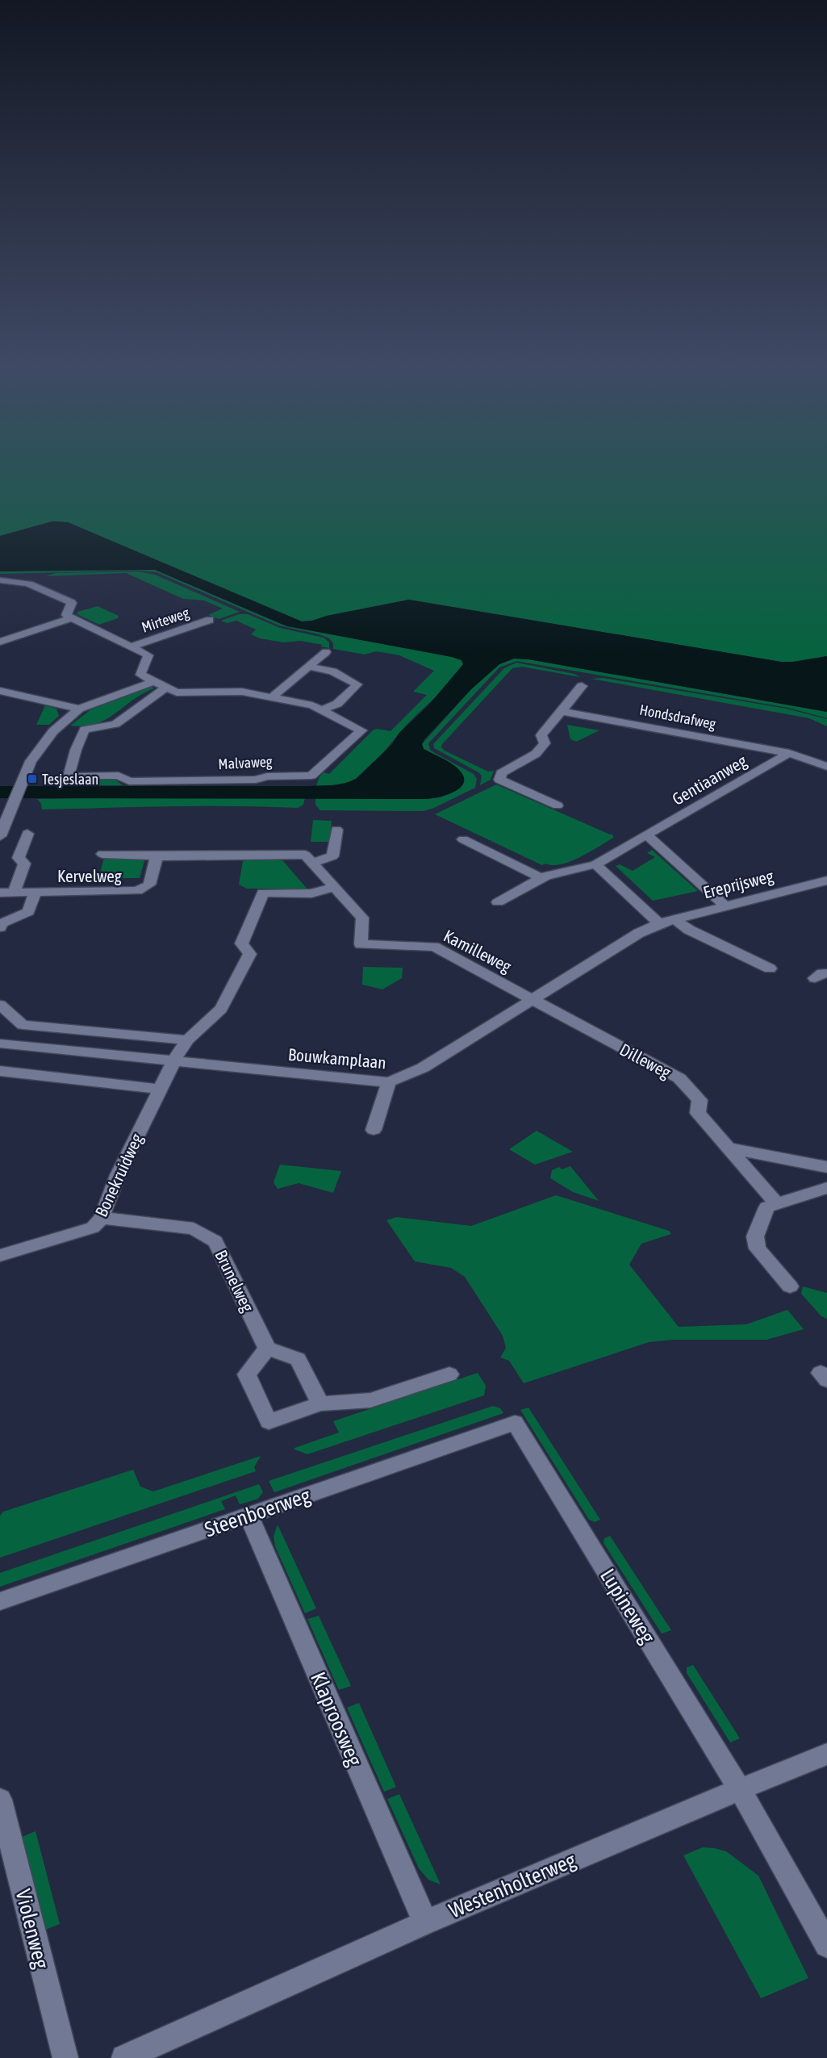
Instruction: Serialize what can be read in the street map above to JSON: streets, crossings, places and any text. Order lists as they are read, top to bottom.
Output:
{
  "streets": {
    "street": [
      "Mirteweg",
      "Hondsdrafweg",
      "Malvaweg",
      "Gentiaanweg",
      "Kervelweg",
      "Ereprijsweg",
      "Kamilleweg",
      "Bouwkamplaan",
      "Dilleweg",
      "Bonekruidweg",
      "Brunelweg",
      "Steenboerweg",
      "Lupineweg",
      "Klaproosweg",
      "Westenholterweg",
      "Violenweg"
    ]
  },
  "crossings": [
    ["Mirteweg", "Malvaweg"],
    ["Hondsdrafweg", "Gentiaanweg"],
    ["Kervelweg", "Kamilleweg"],
    ["Ereprijsweg", "Bouwkamplaan"],
    ["Kamilleweg", "Bouwkamplaan"],
    ["Kamilleweg", "Dilleweg"],
    ["Kamilleweg", "Bonekruidweg"],
    ["Bouwkamplaan", "Dilleweg"],
    ["Bouwkamplaan", "Bonekruidweg"],
    ["Bonekruidweg", "Brunelweg"],
    ["Steenboerweg", "Lupineweg"],
    ["Steenboerweg", "Klaproosweg"],
    ["Lupineweg", "Westenholterweg"],
    ["Klaproosweg", "Westenholterweg"]
  ],
  "places": {
    "transit": ["Tesjeslaan"]
  }
}
